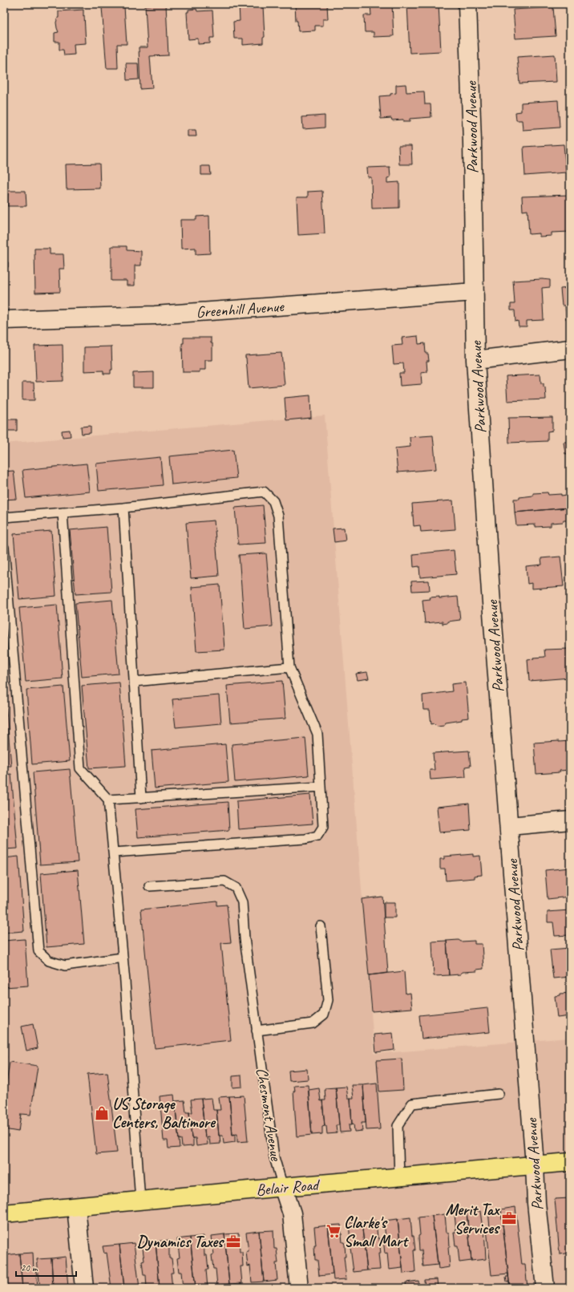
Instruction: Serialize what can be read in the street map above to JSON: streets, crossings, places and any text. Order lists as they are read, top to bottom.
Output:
{
  "streets": {
    "main road": ["Belair Road"],
    "street": ["Parkwood Avenue", "Greenhill Avenue", "Chesmont Avenue"]
  },
  "crossings": [
    ["Parkwood Avenue", "Greenhill Avenue"],
    ["Parkwood Avenue", "Belair Road"],
    ["Chesmont Avenue", "Belair Road"]
  ],
  "places": {
    "shop": ["US Storage Centers, Baltimore"],
    "office": ["Merit Tax Services", "Dynamics Taxes"],
    "supermarket": ["Clarke's Small Mart"]
  },
  "scale_bar": "20 m"
}
